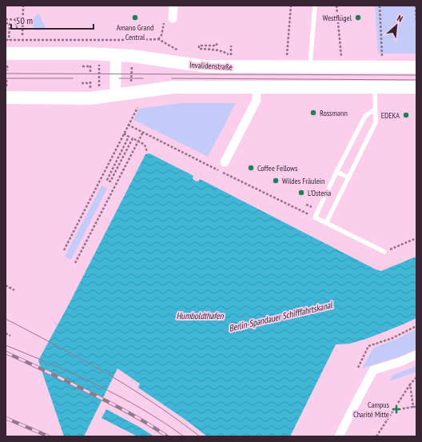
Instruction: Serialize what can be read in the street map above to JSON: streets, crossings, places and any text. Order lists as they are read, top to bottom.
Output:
{
  "streets": {
    "main road": ["Invalidenstraße"]
  },
  "water": ["Humboldthafen", "Berlin-Spandauer Schifffahrtskanal"],
  "places": {
    "other": [
      "Amano Grand Central",
      "Westflügel",
      "Rossmann",
      "EDEKA",
      "Coffee Fellows",
      "Wildes Fräulein",
      "L'Osteria"
    ],
    "health": ["Campus Charité Mitte"]
  },
  "scale_bar": "50 m",
  "north": "top right"
}
